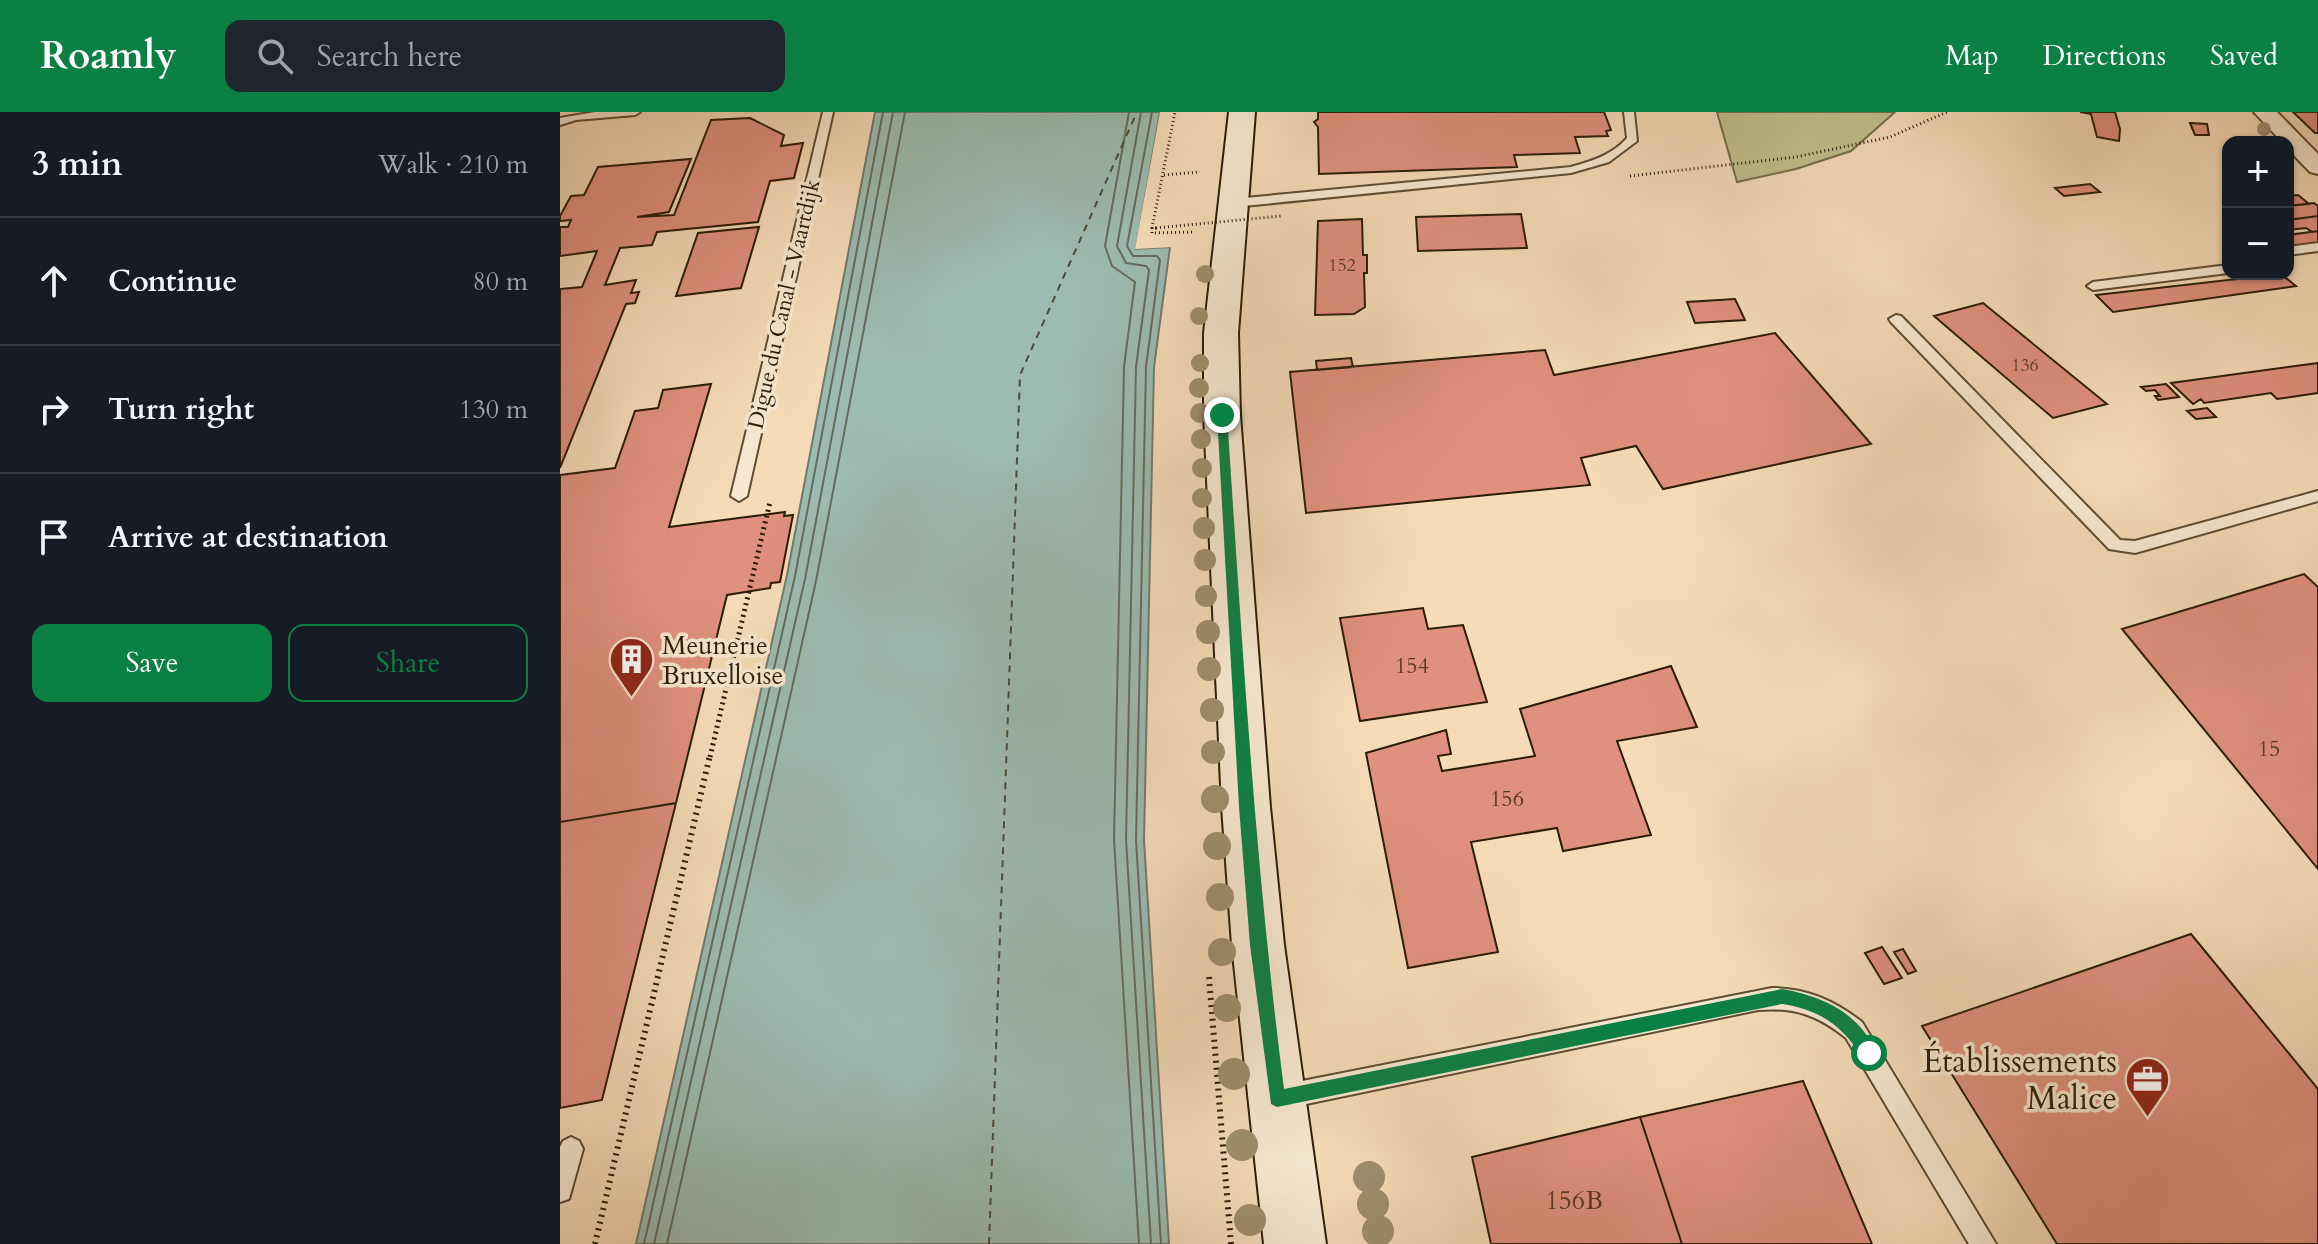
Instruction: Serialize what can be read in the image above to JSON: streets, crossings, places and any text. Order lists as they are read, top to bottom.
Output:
{
  "streets": {
    "lane": ["Digue du Canal - Vaartdijk"]
  },
  "places": {
    "building": ["Meunerie Bruxelloise"],
    "office": ["Établissements Malice"]
  },
  "house_numbers": [
    "152",
    "136",
    "154",
    "15",
    "156",
    "156B"
  ],
  "page": {
    "header": "Roamly",
    "search": "Search here",
    "nav": ["Map", "Directions", "Saved"],
    "heading": ["3 min", "Walk · 210 m"],
    "map_buttons": ["+", "−"],
    "list": [
      ["Continue", "80 m"],
      ["Turn right", "130 m"],
      "Arrive at destination"
    ],
    "buttons": ["Save", "Share"]
  }
}
